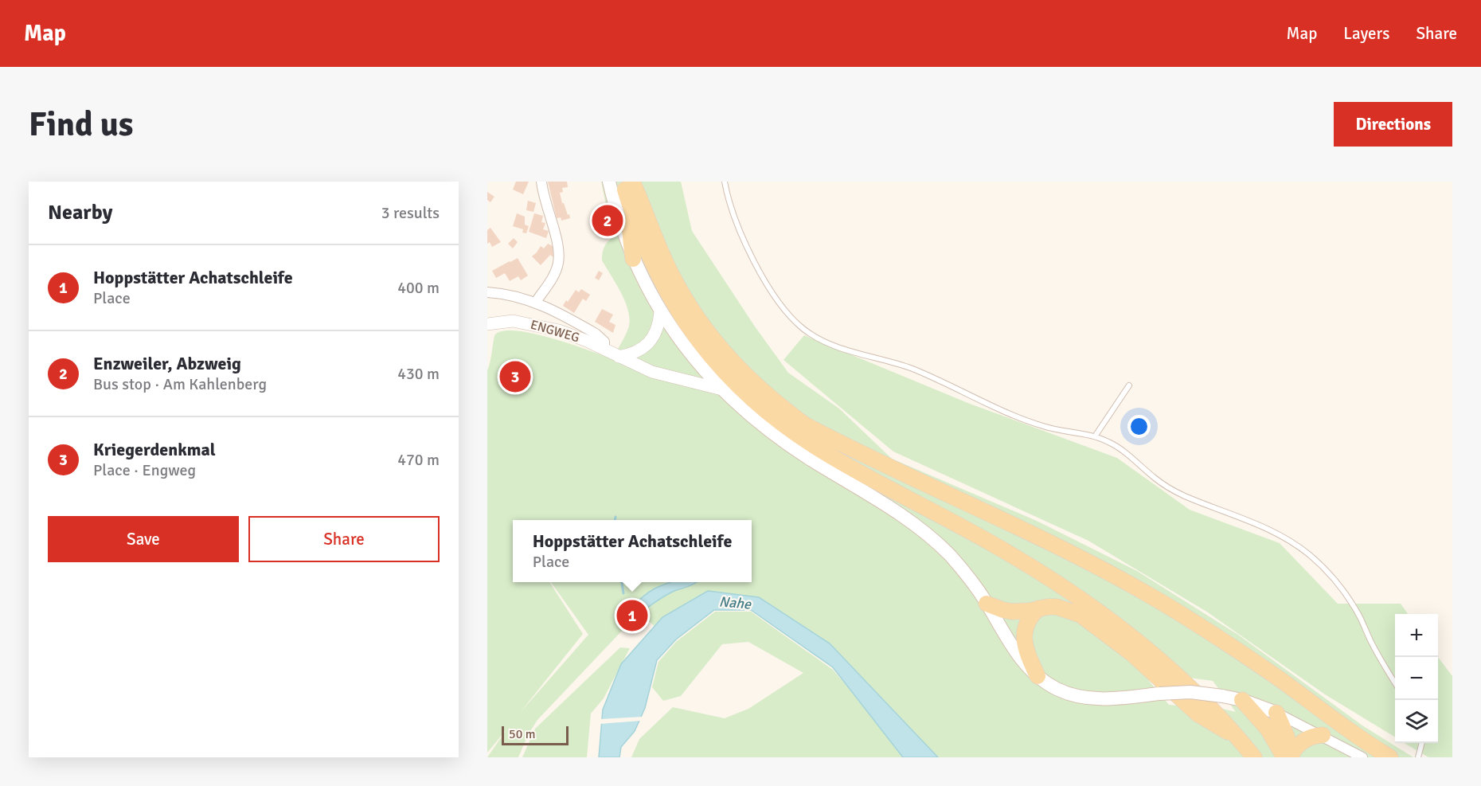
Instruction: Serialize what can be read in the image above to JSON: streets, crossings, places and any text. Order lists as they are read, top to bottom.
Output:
{
  "streets": {
    "street": ["ENGWEG"]
  },
  "water": ["Nahe"],
  "scale_bar": "50 m",
  "page": {
    "header": "Map",
    "nav": ["Map", "Layers", "Share"],
    "buttons": [
      "Directions",
      ["Save", "Share"]
    ],
    "title": "Find us",
    "heading": ["Nearby", "3 results"],
    "pins": ["2", "3", "1"],
    "list": [
      {
        "mark": "1",
        "name": "Hoppstätter Achatschleife",
        "note": "Place",
        "value": "400 m"
      },
      {
        "mark": "2",
        "name": "Enzweiler, Abzweig",
        "note": "Bus stop · Am Kahlenberg",
        "value": "430 m"
      },
      {
        "mark": "3",
        "name": "Kriegerdenkmal",
        "note": "Place · Engweg",
        "value": "470 m"
      }
    ],
    "popup": ["Hoppstätter Achatschleife", "Place"],
    "map_buttons": ["+", "−"],
    "scale": "50 m"
  }
}
